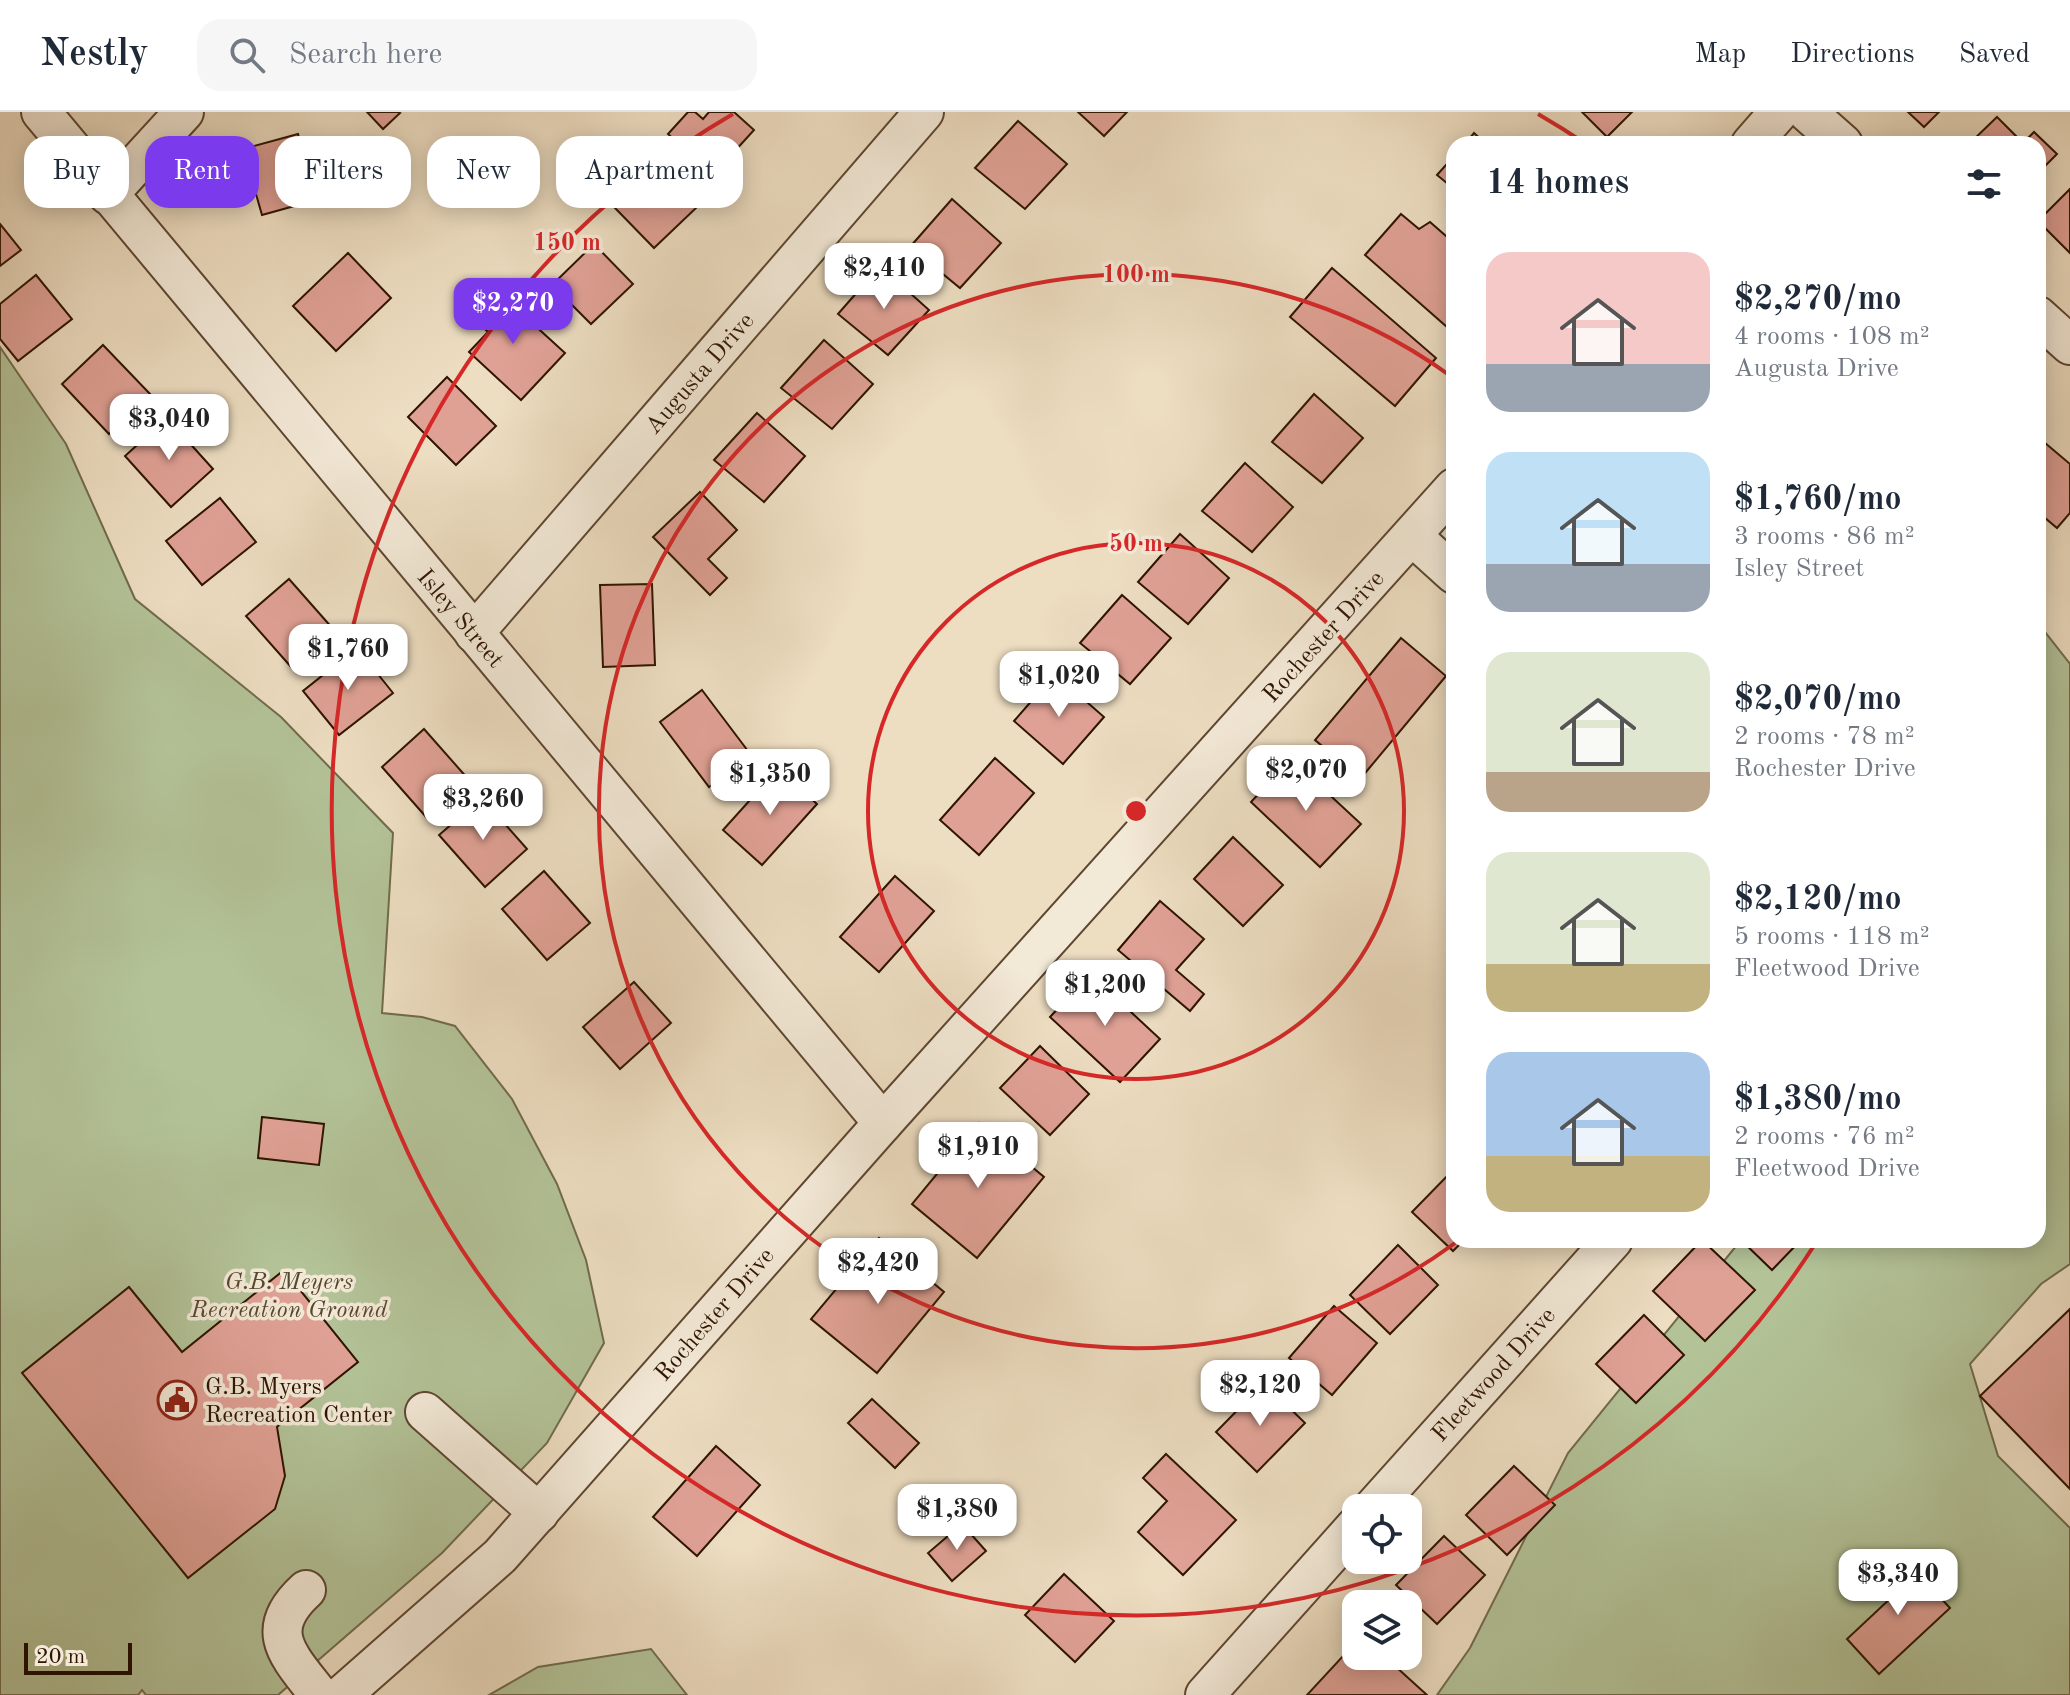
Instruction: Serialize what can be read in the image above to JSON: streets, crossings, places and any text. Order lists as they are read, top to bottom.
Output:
{
  "streets": {
    "street": [
      "Augusta Drive",
      "Isley Street",
      "Rochester Drive",
      "Fleetwood Drive"
    ]
  },
  "crossings": [
    ["Augusta Drive", "Isley Street"],
    ["Isley Street", "Rochester Drive"]
  ],
  "parks": ["G.B. Meyers Recreation Ground"],
  "places": {
    "public building": ["G.B. Myers Recreation Center"]
  },
  "scale_bar": "20 m",
  "page": {
    "header": "Nestly",
    "search": "Search here",
    "nav": ["Map", "Directions", "Saved"],
    "chip": [
      "Buy",
      "Rent",
      "Filters",
      "New",
      "Apartment"
    ],
    "heading": "14 homes",
    "list": [
      {
        "name": "$2,270/mo",
        "note": "4 rooms · 108 m² · Augusta Drive"
      },
      {
        "name": "$1,760/mo",
        "note": "3 rooms · 86 m² · Isley Street"
      },
      {
        "name": "$2,070/mo",
        "note": "2 rooms · 78 m² · Rochester Drive"
      },
      {
        "name": "$2,120/mo",
        "note": "5 rooms · 118 m² · Fleetwood Drive"
      },
      {
        "name": "$1,380/mo",
        "note": "2 rooms · 76 m² · Fleetwood Drive"
      }
    ],
    "price": [
      "$2,410",
      "$2,270",
      "$3,040",
      "$1,760",
      "$1,020",
      "$2,070",
      "$1,350",
      "$3,260",
      "$1,200",
      "$1,910",
      "$2,420",
      "$2,120",
      "$1,380",
      "$3,340"
    ],
    "scale": "20 m"
  },
  "rings": ["150 m", "100 m", "50 m"]
}
